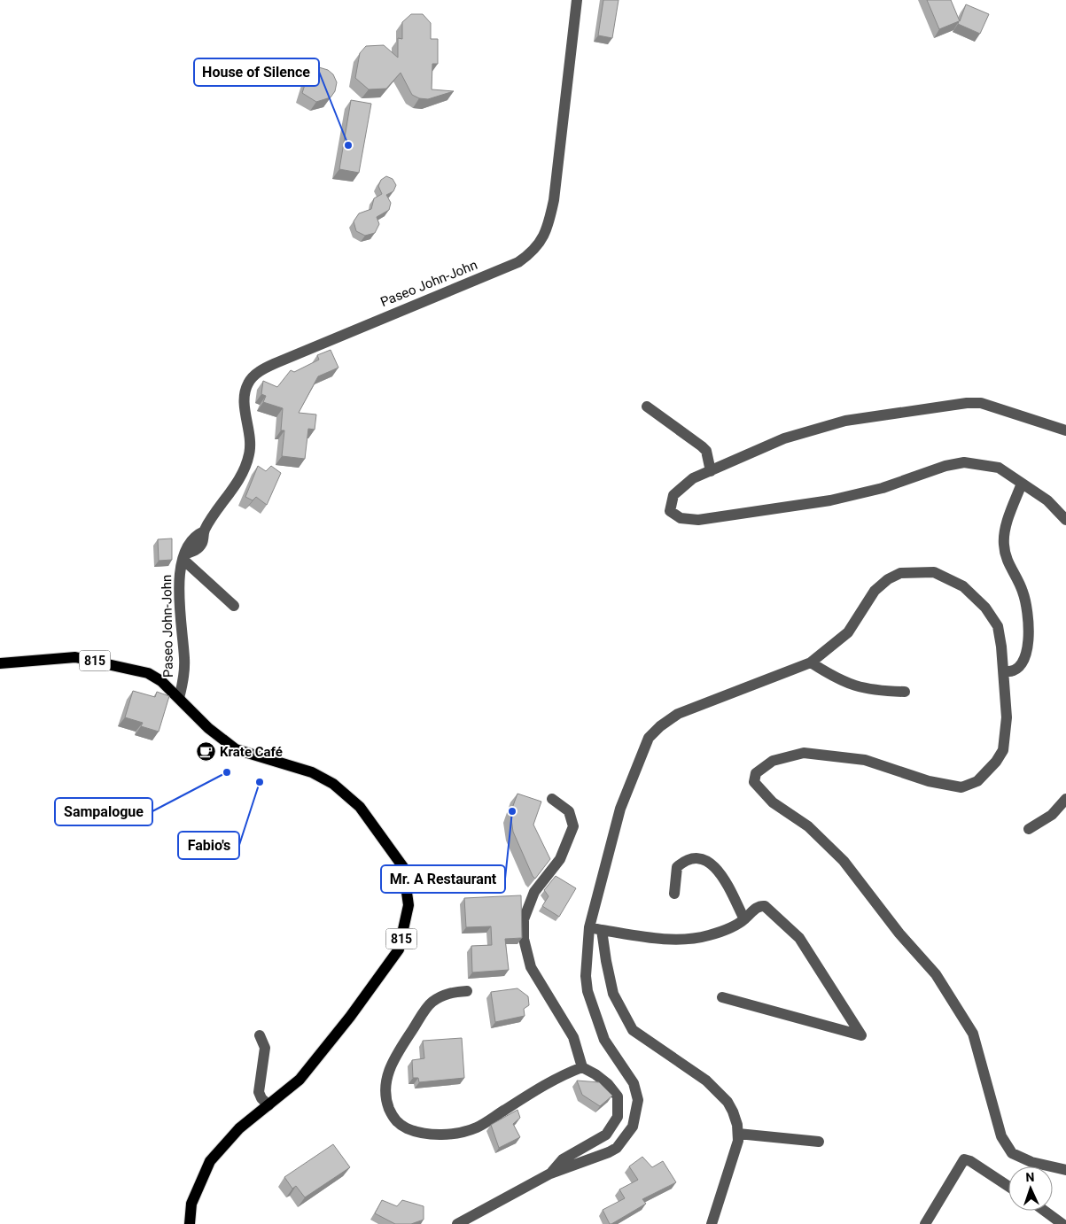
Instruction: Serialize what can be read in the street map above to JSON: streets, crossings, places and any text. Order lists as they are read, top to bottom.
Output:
{
  "streets": {
    "main road": ["815"],
    "street": ["Paseo John-John"]
  },
  "crossings": [
    ["Paseo John-John", "815"]
  ],
  "places": {
    "other": [
      "House of Silence",
      "Sampalogue",
      "Fabio's",
      "Mr. A Restaurant"
    ],
    "cafe": ["Krate Café"]
  },
  "north": "top"
}
